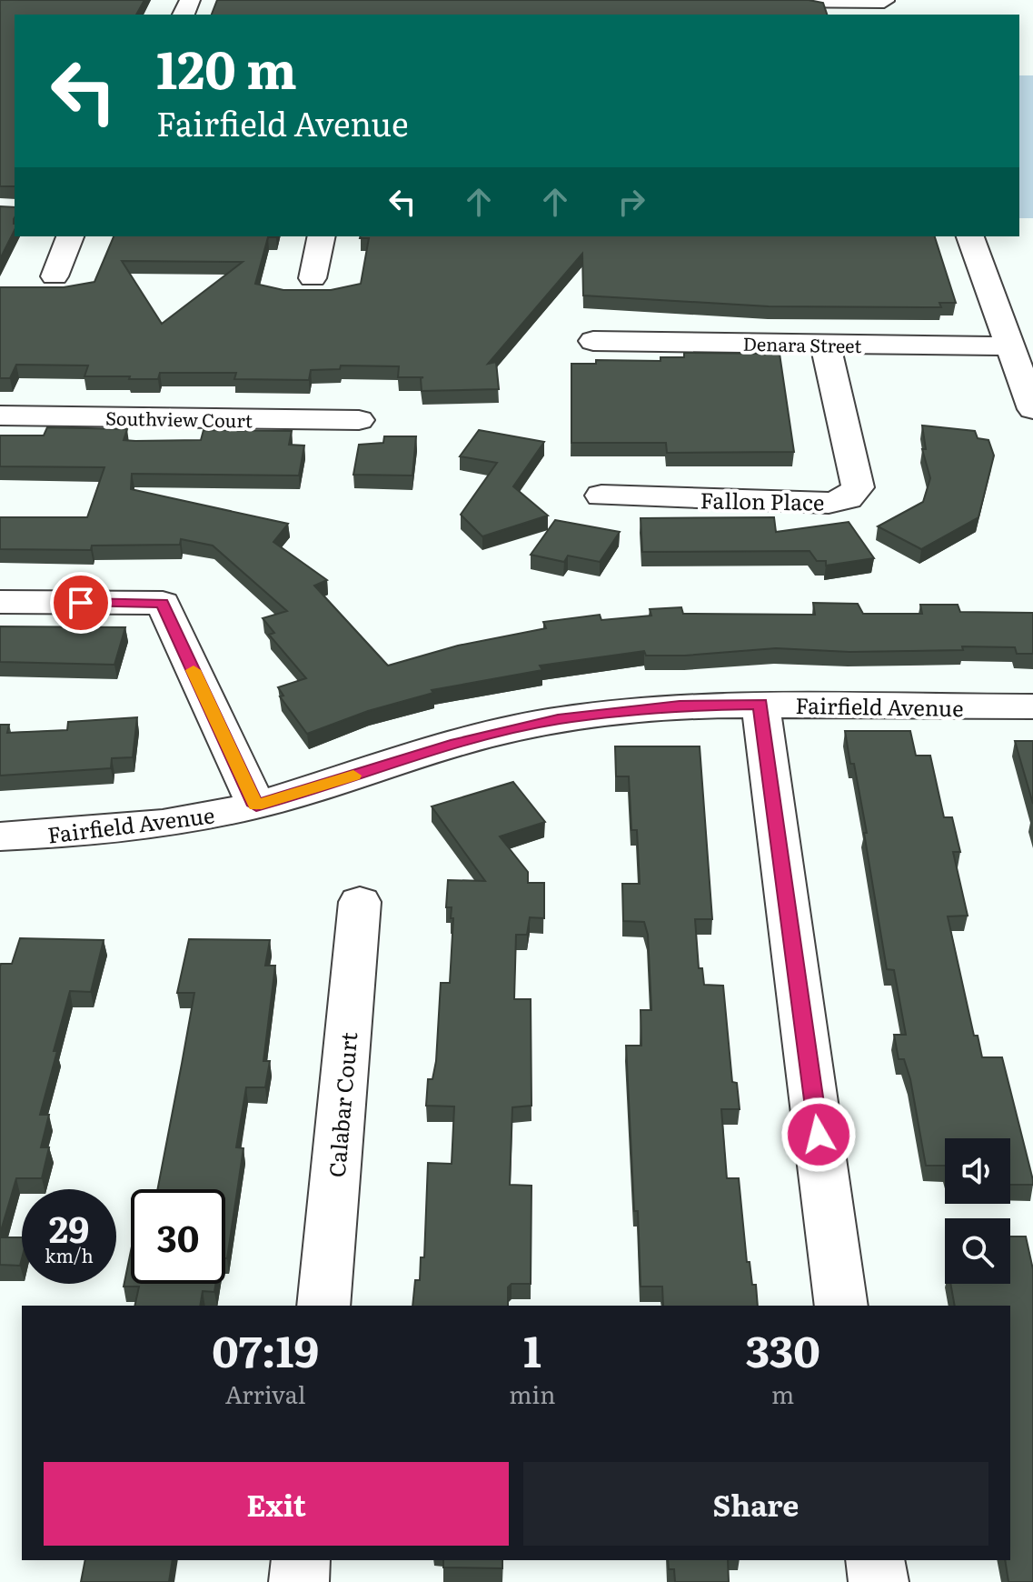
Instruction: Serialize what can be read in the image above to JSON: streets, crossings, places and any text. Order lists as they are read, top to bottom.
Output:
{
  "streets": {
    "street": [
      "Denara Street",
      "Southview Court",
      "Fallon Place",
      "Fairfield Avenue",
      "Calabar Court"
    ]
  },
  "crossings": [
    ["Denara Street", "Fallon Place"]
  ],
  "page": {
    "turn": ["120 m", "Fairfield Avenue"],
    "speed": "29 km/h",
    "limit": "30",
    "eta": [
      "07:19",
      "Arrival",
      "1",
      "min",
      "330",
      "m"
    ],
    "buttons": ["Exit", "Share"]
  }
}
